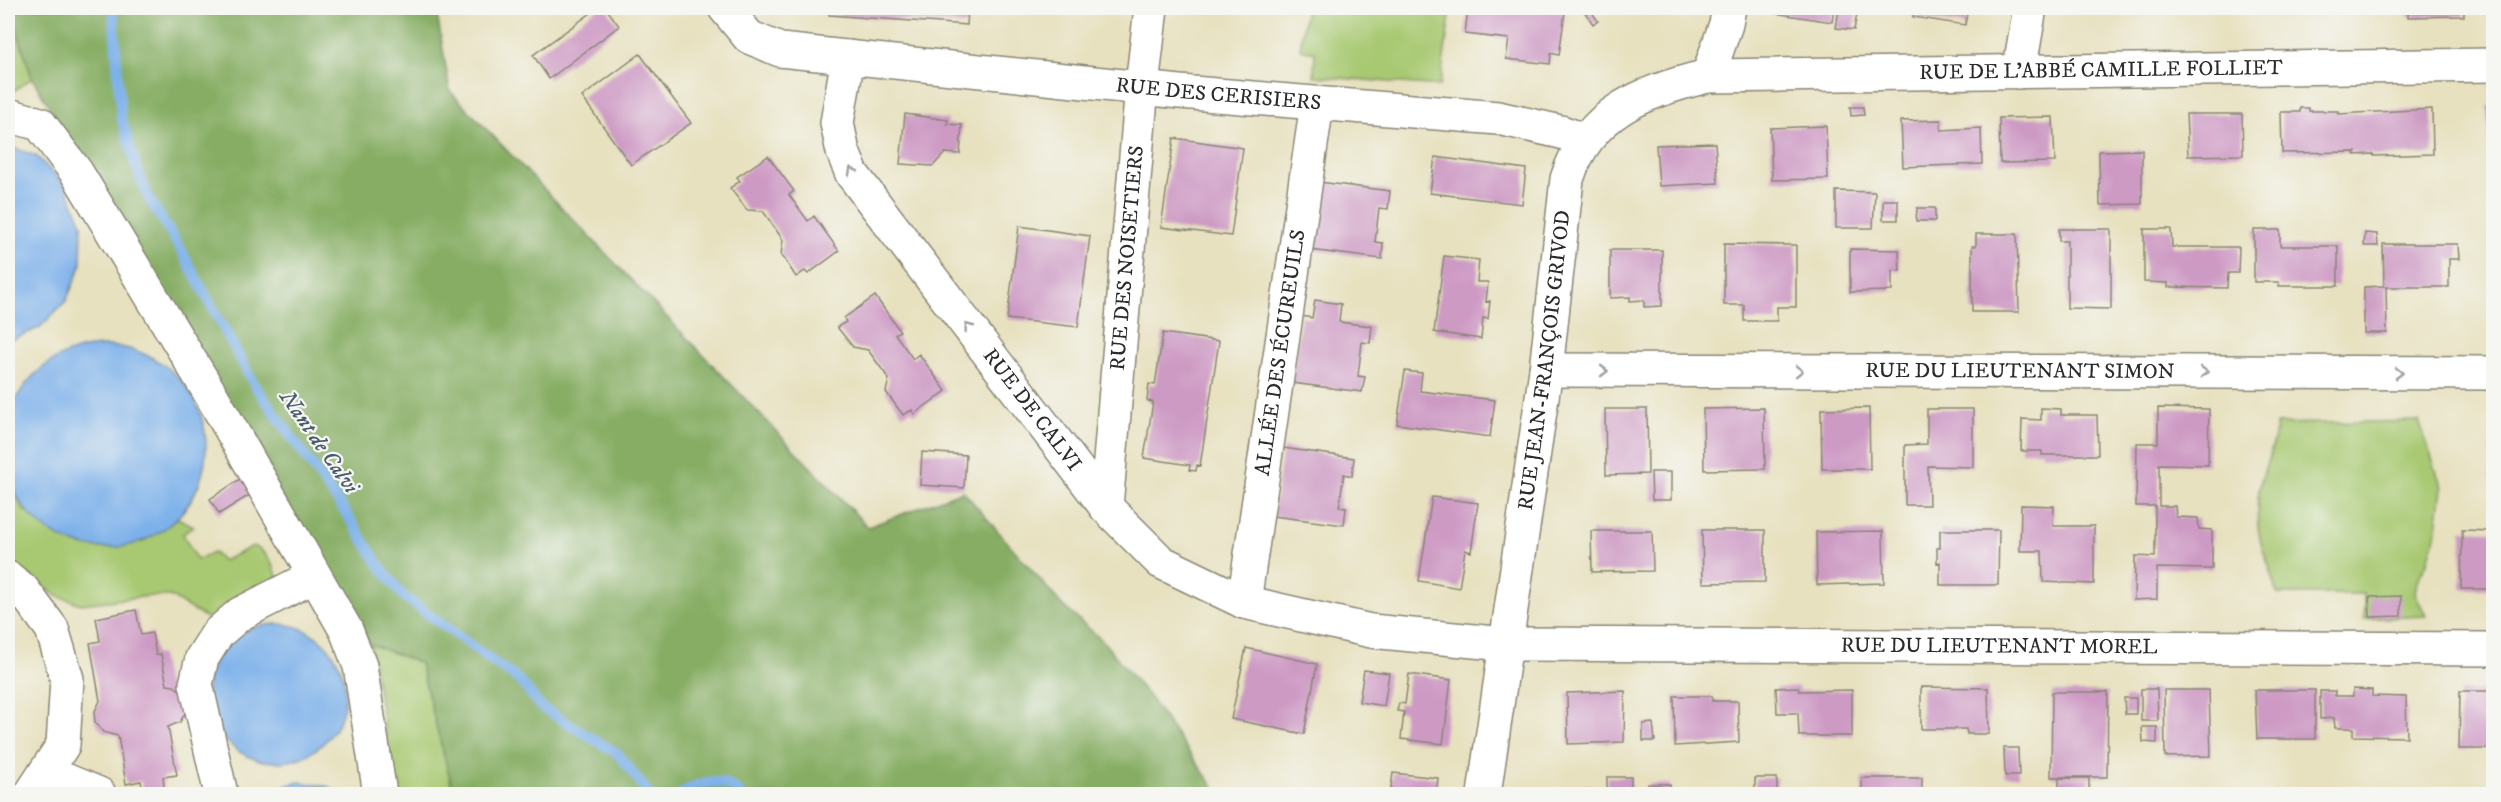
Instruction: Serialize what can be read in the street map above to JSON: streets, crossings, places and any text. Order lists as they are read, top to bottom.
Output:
{
  "streets": {
    "street": [
      "RUE DE L'ABBÉ CAMILLE FOLLIET",
      "RUE DES CERISIERS",
      "RUE DES NOISETIERS",
      "ALLÉE DES ÉCUREUILS",
      "RUE JEAN-FRANÇOIS GRIVOD",
      "RUE DU LIEUTENANT SIMON",
      "RUE DE CALVI",
      "RUE DU LIEUTENANT MOREL"
    ]
  },
  "crossings": [
    ["RUE DE L'ABBÉ CAMILLE FOLLIET", "RUE JEAN-FRANÇOIS GRIVOD"],
    ["RUE DES CERISIERS", "RUE DES NOISETIERS"],
    ["RUE DES CERISIERS", "ALLÉE DES ÉCUREUILS"],
    ["RUE DES CERISIERS", "RUE JEAN-FRANÇOIS GRIVOD"],
    ["RUE DES CERISIERS", "RUE DE CALVI"],
    ["RUE DES NOISETIERS", "RUE DE CALVI"],
    ["ALLÉE DES ÉCUREUILS", "RUE DE CALVI"],
    ["RUE JEAN-FRANÇOIS GRIVOD", "RUE DU LIEUTENANT SIMON"],
    ["RUE JEAN-FRANÇOIS GRIVOD", "RUE DE CALVI"],
    ["RUE JEAN-FRANÇOIS GRIVOD", "RUE DU LIEUTENANT MOREL"],
    ["RUE DE CALVI", "RUE DU LIEUTENANT MOREL"]
  ],
  "one_way": ["RUE DU LIEUTENANT SIMON", "RUE DE CALVI"],
  "water": ["Nant de Calvi"]
}
